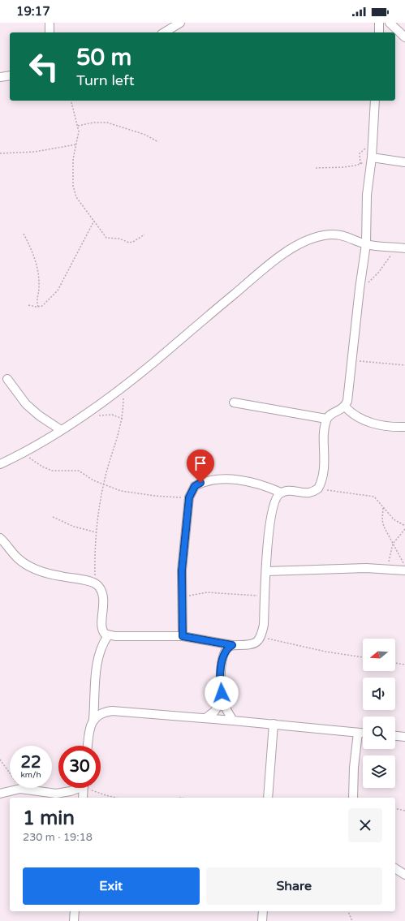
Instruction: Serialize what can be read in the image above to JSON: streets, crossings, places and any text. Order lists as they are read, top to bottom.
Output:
{
  "north": "left",
  "page": {
    "status": "19:17",
    "turn": ["50 m", "Turn left"],
    "speed": "22 km/h",
    "limit": "30",
    "heading": ["1 min", "230 m · 19:18"],
    "buttons": ["Exit", "Share"]
  }
}
